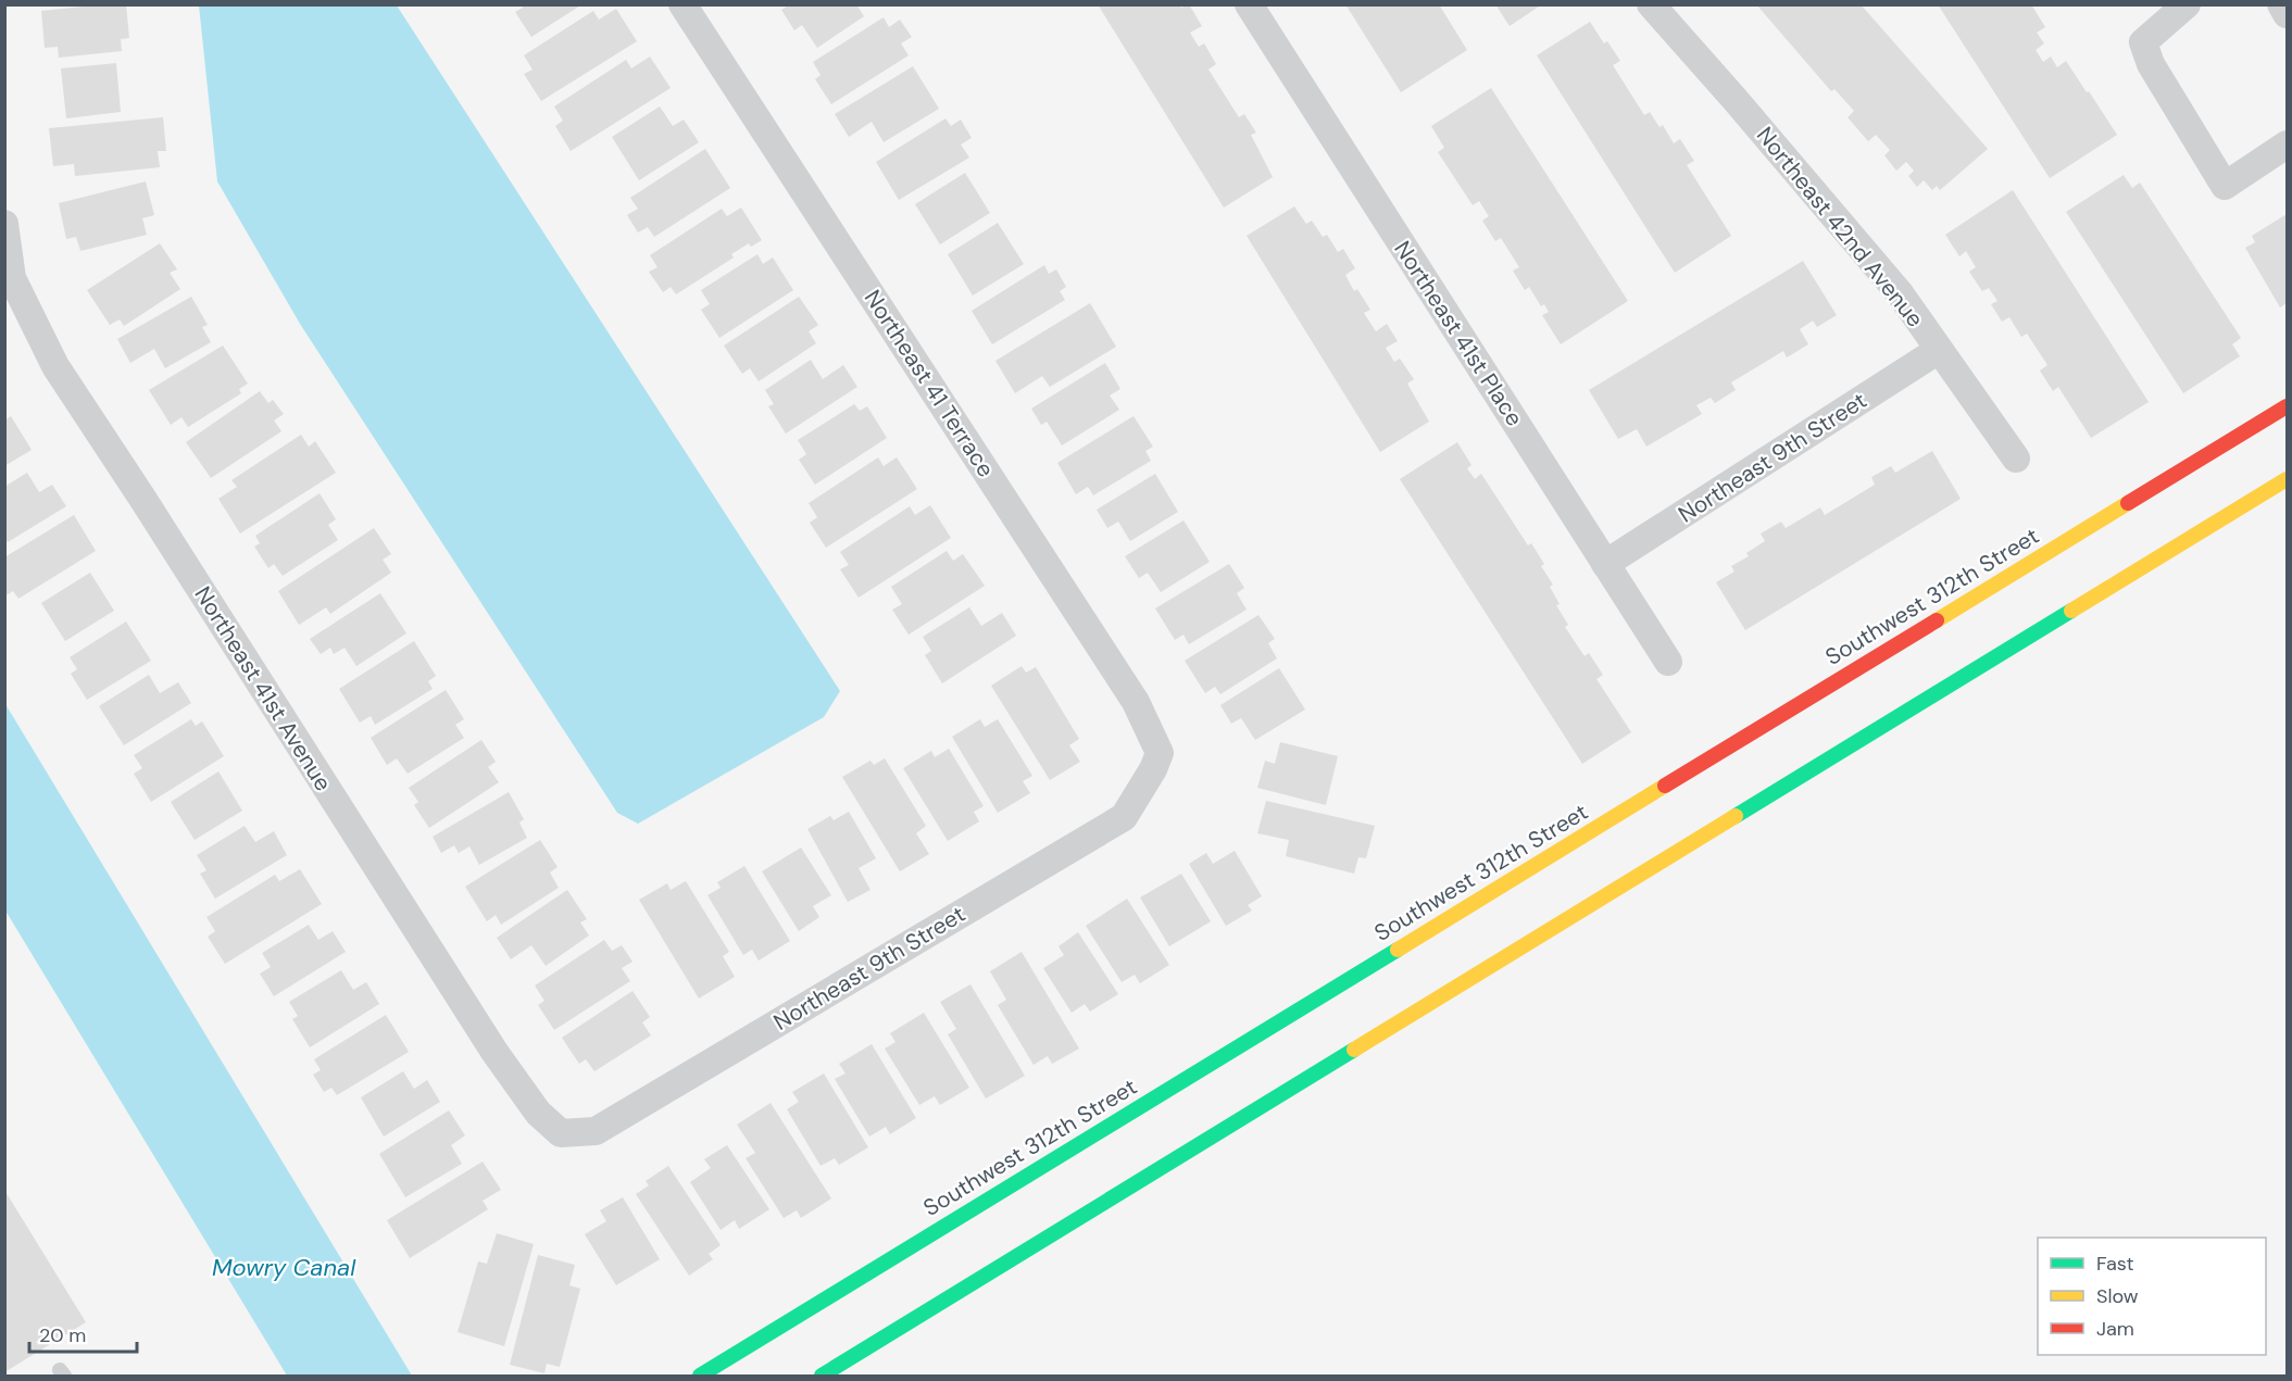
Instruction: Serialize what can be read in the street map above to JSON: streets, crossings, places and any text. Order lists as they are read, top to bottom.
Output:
{
  "streets": {
    "main road": ["Southwest 312th Street"],
    "street": [
      "Northeast 42nd Avenue",
      "Northeast 41st Place",
      "Northeast 41 Terrace",
      "Northeast 9th Street",
      "Northeast 41st Avenue"
    ]
  },
  "crossings": [
    ["Northeast 42nd Avenue", "Northeast 9th Street"],
    ["Northeast 41st Place", "Northeast 9th Street"],
    ["Northeast 41 Terrace", "Northeast 9th Street"],
    ["Northeast 9th Street", "Northeast 41st Avenue"]
  ],
  "water": ["Mowry Canal"],
  "legend": ["Fast", "Slow", "Jam"],
  "scale_bar": "20 m"
}
